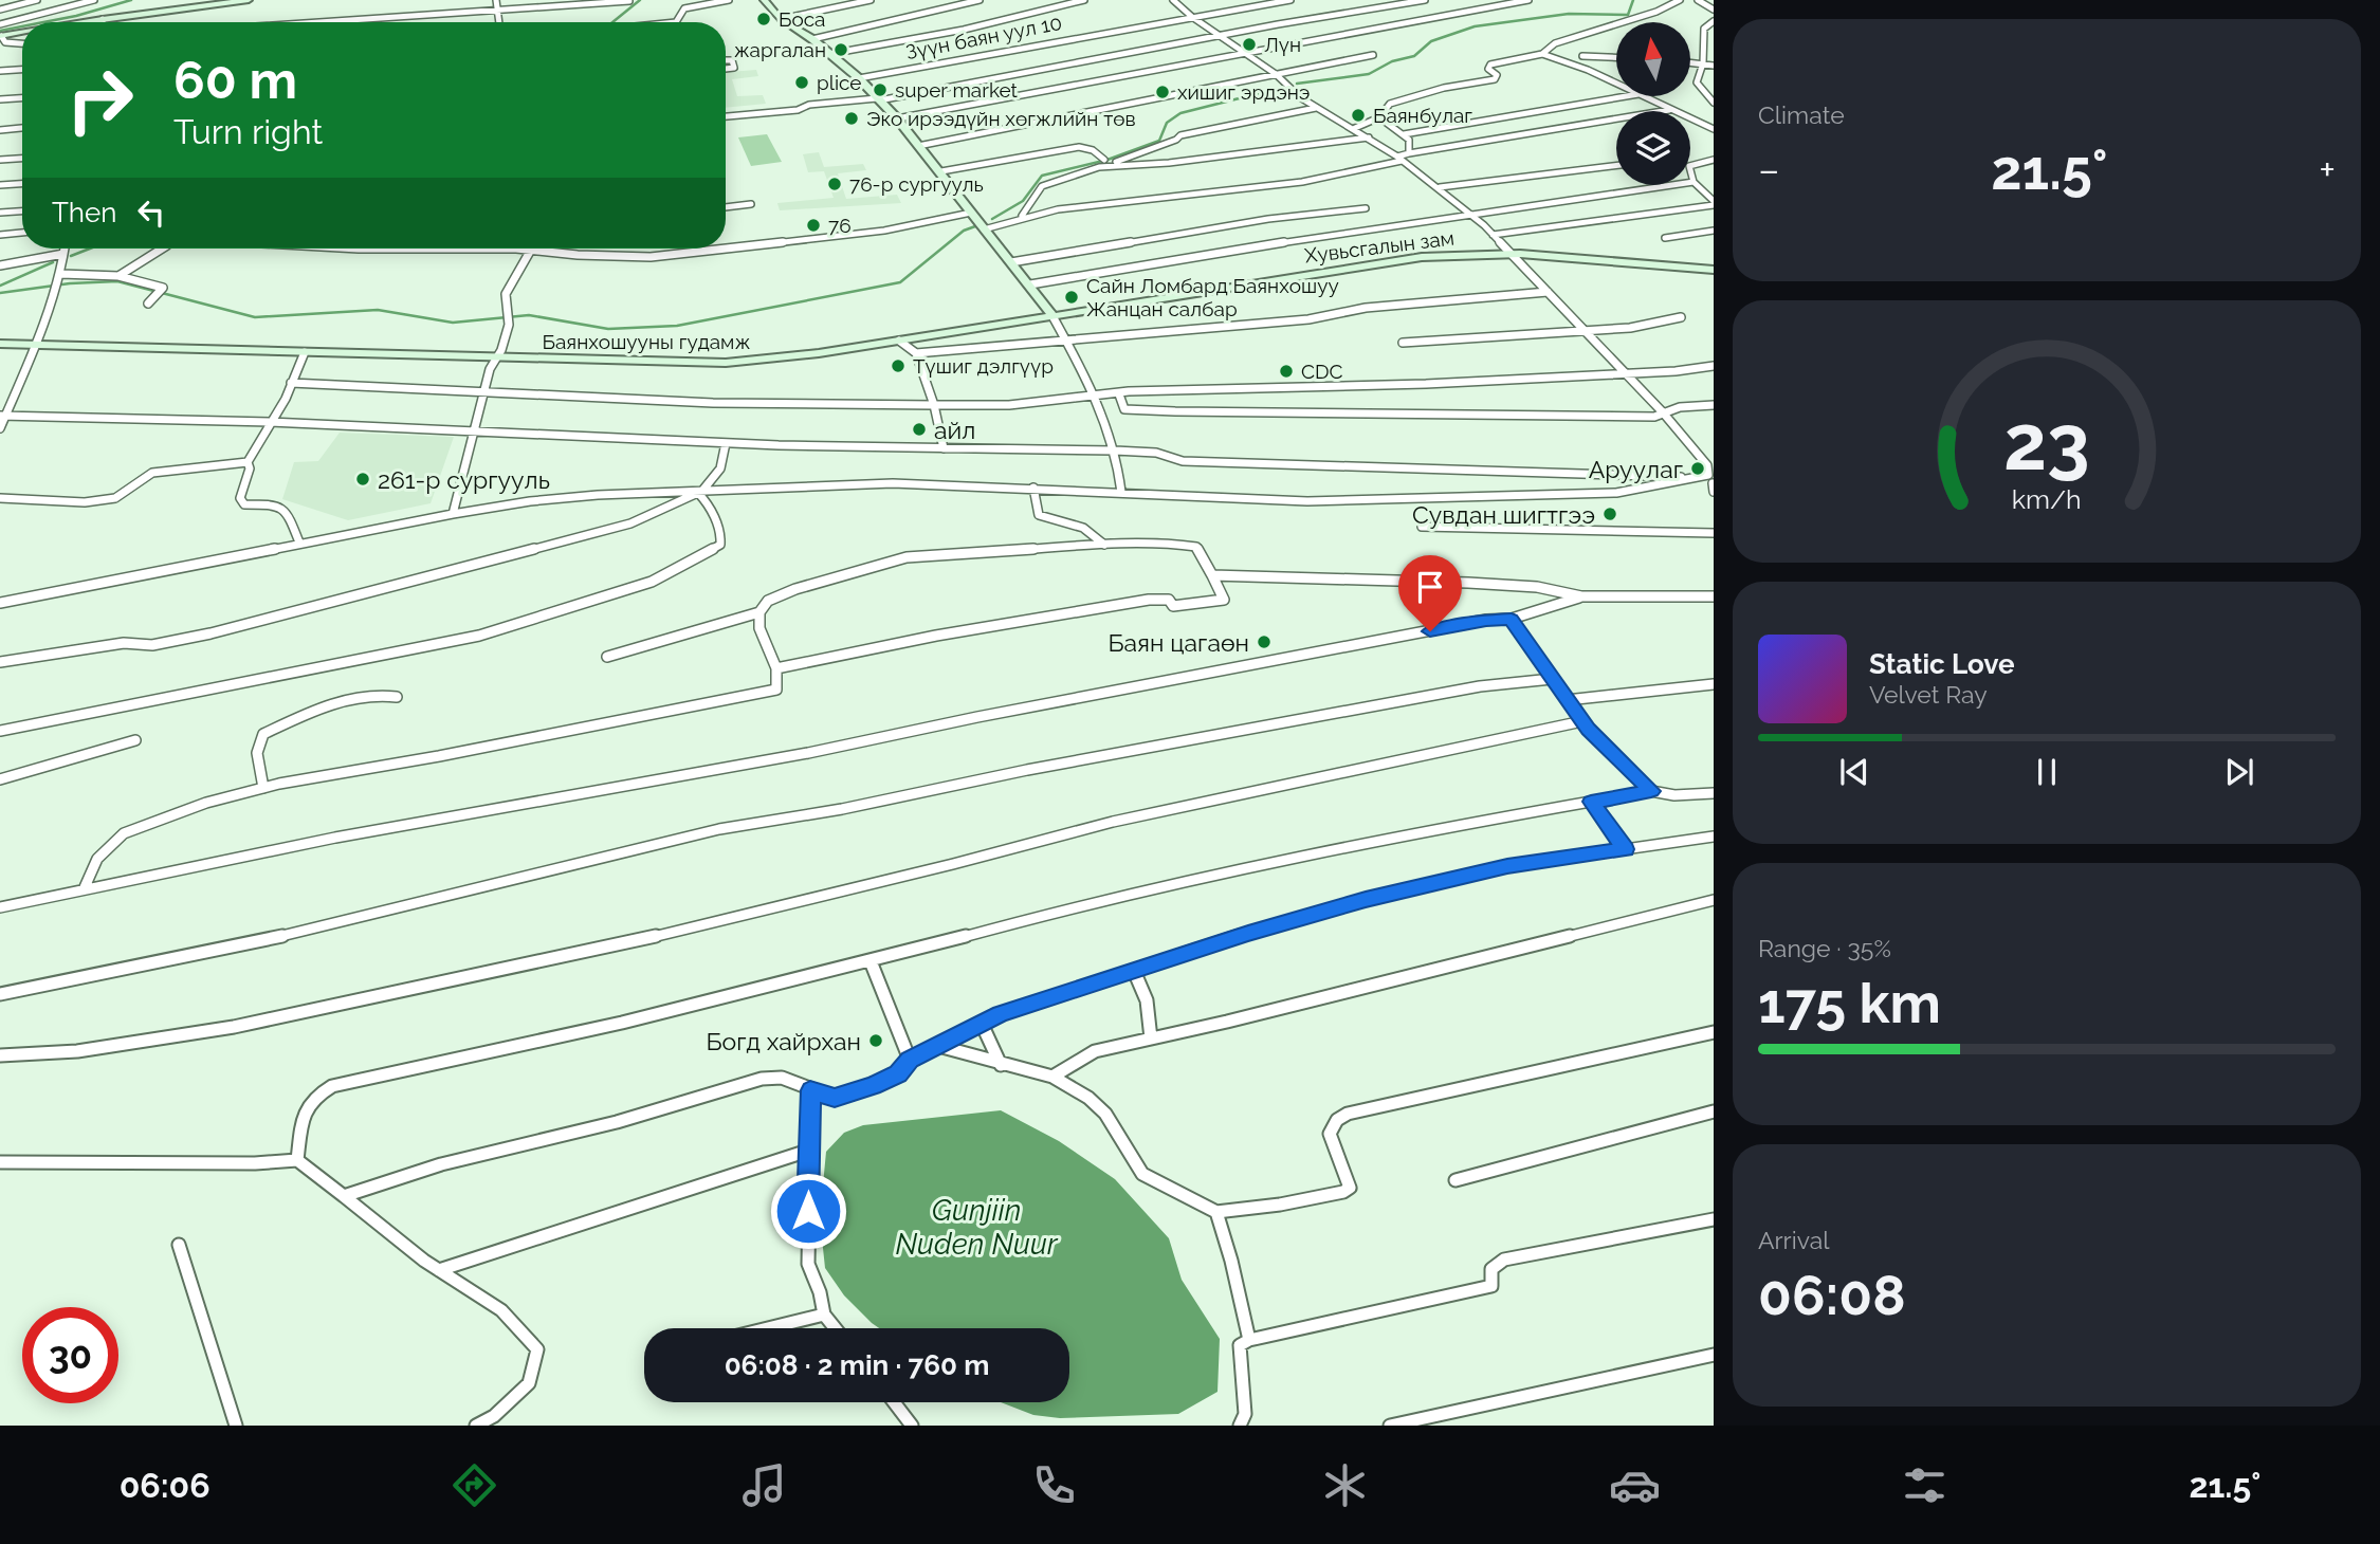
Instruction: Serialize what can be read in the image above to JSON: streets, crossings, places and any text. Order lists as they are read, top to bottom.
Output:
{
  "streets": {
    "main road": ["Хувьсгалын зам", "Баянхошууны гудамж"],
    "street": ["Зүүн баян уул 10"]
  },
  "crossings": [
    ["Хувьсгалын зам", "Баянхошууны гудамж"]
  ],
  "water": ["Gunjiin Nuden Nuur"],
  "places": [
    "Боса",
    "Лүн",
    "жаргалан",
    "plice",
    "super market",
    "хишиг эрдэнэ",
    "Баянбулаг",
    "Эко ирээдүйн хөгжлийн төв",
    "76-р сургууль",
    "76",
    "Сайн Ломбард Баянхошуу Жанцан салбар",
    "Түшиг дэлгүүр",
    "CDC",
    "айл",
    "Аруулаг",
    "261-р сургууль",
    "Сувдан шигтгээ",
    "Баян цагаөн",
    "Богд хайрхан"
  ],
  "north": "top",
  "page": {
    "tile": [
      "Climate",
      ["Range · 35%", "175 km"],
      ["Arrival", "06:08"]
    ],
    "turn": ["60 m", "Turn right"],
    "heat": ["−", "21.5°", "+"],
    "then": "Then",
    "song": ["Static Love", "Velvet Ray"],
    "limit": "30",
    "trip": "06:08 · 2 min · 760 m",
    "tabs": ["06:06", "21.5°"],
    "gauge": ["23", "km/h"]
  }
}
